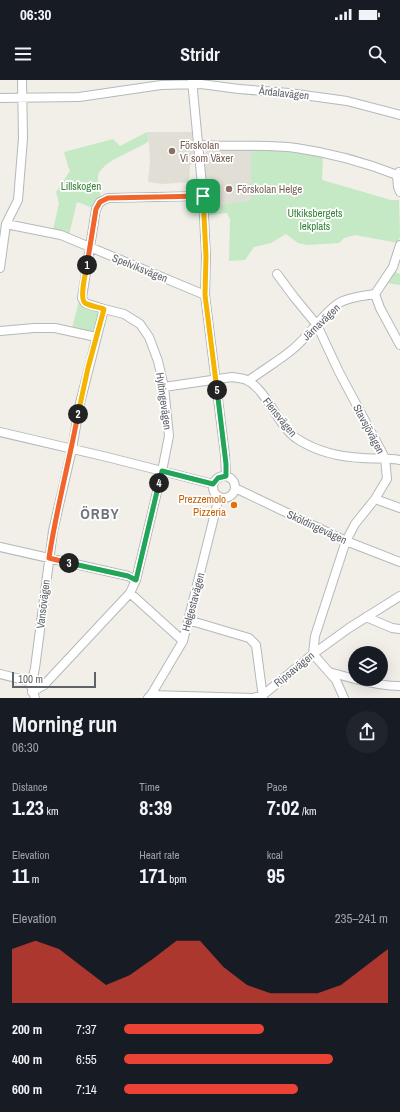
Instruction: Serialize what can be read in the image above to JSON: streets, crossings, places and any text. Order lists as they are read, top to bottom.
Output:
{
  "streets": {
    "street": [
      "Årdalavägen",
      "Spelviksvägen",
      "Järnavägen",
      "Hyltingevägen",
      "Flensvägen",
      "Stavsjövägen",
      "Sköldingevägen",
      "Helgestavägen",
      "Vansövägen",
      "Ripsavägen"
    ]
  },
  "crossings": [
    ["Järnavägen", "Flensvägen"],
    ["Järnavägen", "Stavsjövägen"],
    ["Hyltingevägen", "Vansövägen"],
    ["Flensvägen", "Stavsjövägen"],
    ["Stavsjövägen", "Sköldingevägen"],
    ["Stavsjövägen", "Ripsavägen"],
    ["Sköldingevägen", "Helgestavägen"]
  ],
  "districts": ["ÖRBY"],
  "parks": ["Lillskogen", "Utkiksbergets lekplats"],
  "places": ["Förskolan Vi som Växer", "Förskolan Helge", "Prezzemolo Pizzeria"],
  "scale_bar": "100 m",
  "page": {
    "status": "06:30",
    "header": "Stridr",
    "pins": [
      "1",
      "5",
      "2",
      "4",
      "3"
    ],
    "scale": "100 m",
    "heading": ["Morning run", "06:30"],
    "stats": [
      ["Distance", "1.23 km"],
      ["Time", "8:39"],
      ["Pace", "7:02 /km"],
      ["Elevation", "11 m"],
      ["Heart rate", "171 bpm"],
      ["kcal", "95"]
    ],
    "chart": ["Elevation", "235–241 m"],
    "list": [
      {
        "name": "200 m",
        "note": "7:37"
      },
      {
        "name": "400 m",
        "note": "6:55"
      },
      {
        "name": "600 m",
        "note": "7:14"
      }
    ]
  }
}
